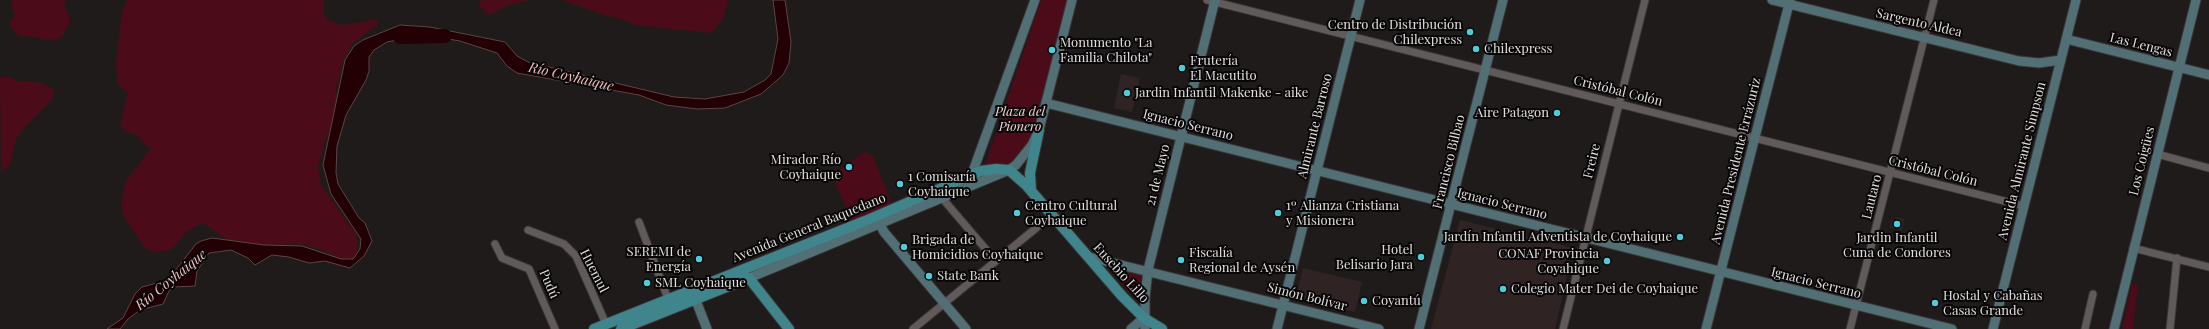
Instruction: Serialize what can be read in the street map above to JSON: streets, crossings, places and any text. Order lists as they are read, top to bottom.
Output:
{
  "streets": {
    "main road": ["Avenida General Baquedano", "Eusebio Lillo"],
    "street": [
      "Sargento Aldea",
      "Las Lengas",
      "Cristóbal Colón",
      "Ignacio Serrano",
      "Almirante Barroso",
      "Freire",
      "Avenida Presidente Errázuriz",
      "Avenida Almirante Simpson",
      "Los Coigües",
      "Francisco Bilbao",
      "21 de Mayo",
      "Lautaro",
      "Huemul",
      "Pudú",
      "Simón Bolívar"
    ]
  },
  "crossings": [
    ["Sargento Aldea", "Avenida Presidente Errázuriz"],
    ["Sargento Aldea", "Avenida Almirante Simpson"],
    ["Sargento Aldea", "Lautaro"],
    ["Las Lengas", "Avenida Almirante Simpson"],
    ["Las Lengas", "Los Coigües"],
    ["Cristóbal Colón", "Almirante Barroso"],
    ["Cristóbal Colón", "Freire"],
    ["Cristóbal Colón", "Avenida Presidente Errázuriz"],
    ["Cristóbal Colón", "Avenida Almirante Simpson"],
    ["Cristóbal Colón", "Francisco Bilbao"],
    ["Cristóbal Colón", "21 de Mayo"],
    ["Cristóbal Colón", "Lautaro"],
    ["Ignacio Serrano", "Almirante Barroso"],
    ["Ignacio Serrano", "Freire"],
    ["Ignacio Serrano", "Avenida Presidente Errázuriz"],
    ["Ignacio Serrano", "Francisco Bilbao"],
    ["Ignacio Serrano", "21 de Mayo"],
    ["Ignacio Serrano", "Lautaro"],
    ["Ignacio Serrano", "Avenida General Baquedano"],
    ["Almirante Barroso", "Simón Bolívar"],
    ["21 de Mayo", "Eusebio Lillo"],
    ["21 de Mayo", "Simón Bolívar"],
    ["Avenida General Baquedano", "Huemul"],
    ["Avenida General Baquedano", "Eusebio Lillo"],
    ["Eusebio Lillo", "Simón Bolívar"]
  ],
  "water": ["Río Coyhaique"],
  "parks": ["Plaza del Pionero"],
  "places": [
    "Centro de Distribución Chilexpress",
    "Chilexpress",
    "Monumento \"La Familia Chilota\"",
    "Frutería El Macutito",
    "Jardin Infantil Makenke - aike",
    "Aire Patagon",
    "Mirador Río Coyhaique",
    "1 Comisaría Coyhaique",
    "Centro Cultural Coyhaique",
    "1º Alianza Cristiana y Misionera",
    "Jardin Infantil Cuna de Condores",
    "Jardín Infantil Adventista de Coyhaique",
    "Brigada de Homicidios Coyhaique",
    "Hotel Belisario Jara",
    "SEREMI de Energía",
    "Fiscalía Regional de Aysén",
    "CONAF Provincia Coyahique",
    "State Bank",
    "SML Coyhaique",
    "Colegio Mater Dei de Coyhaique",
    "Coyantú",
    "Hostal y Cabañas Casas Grande"
  ]
}
